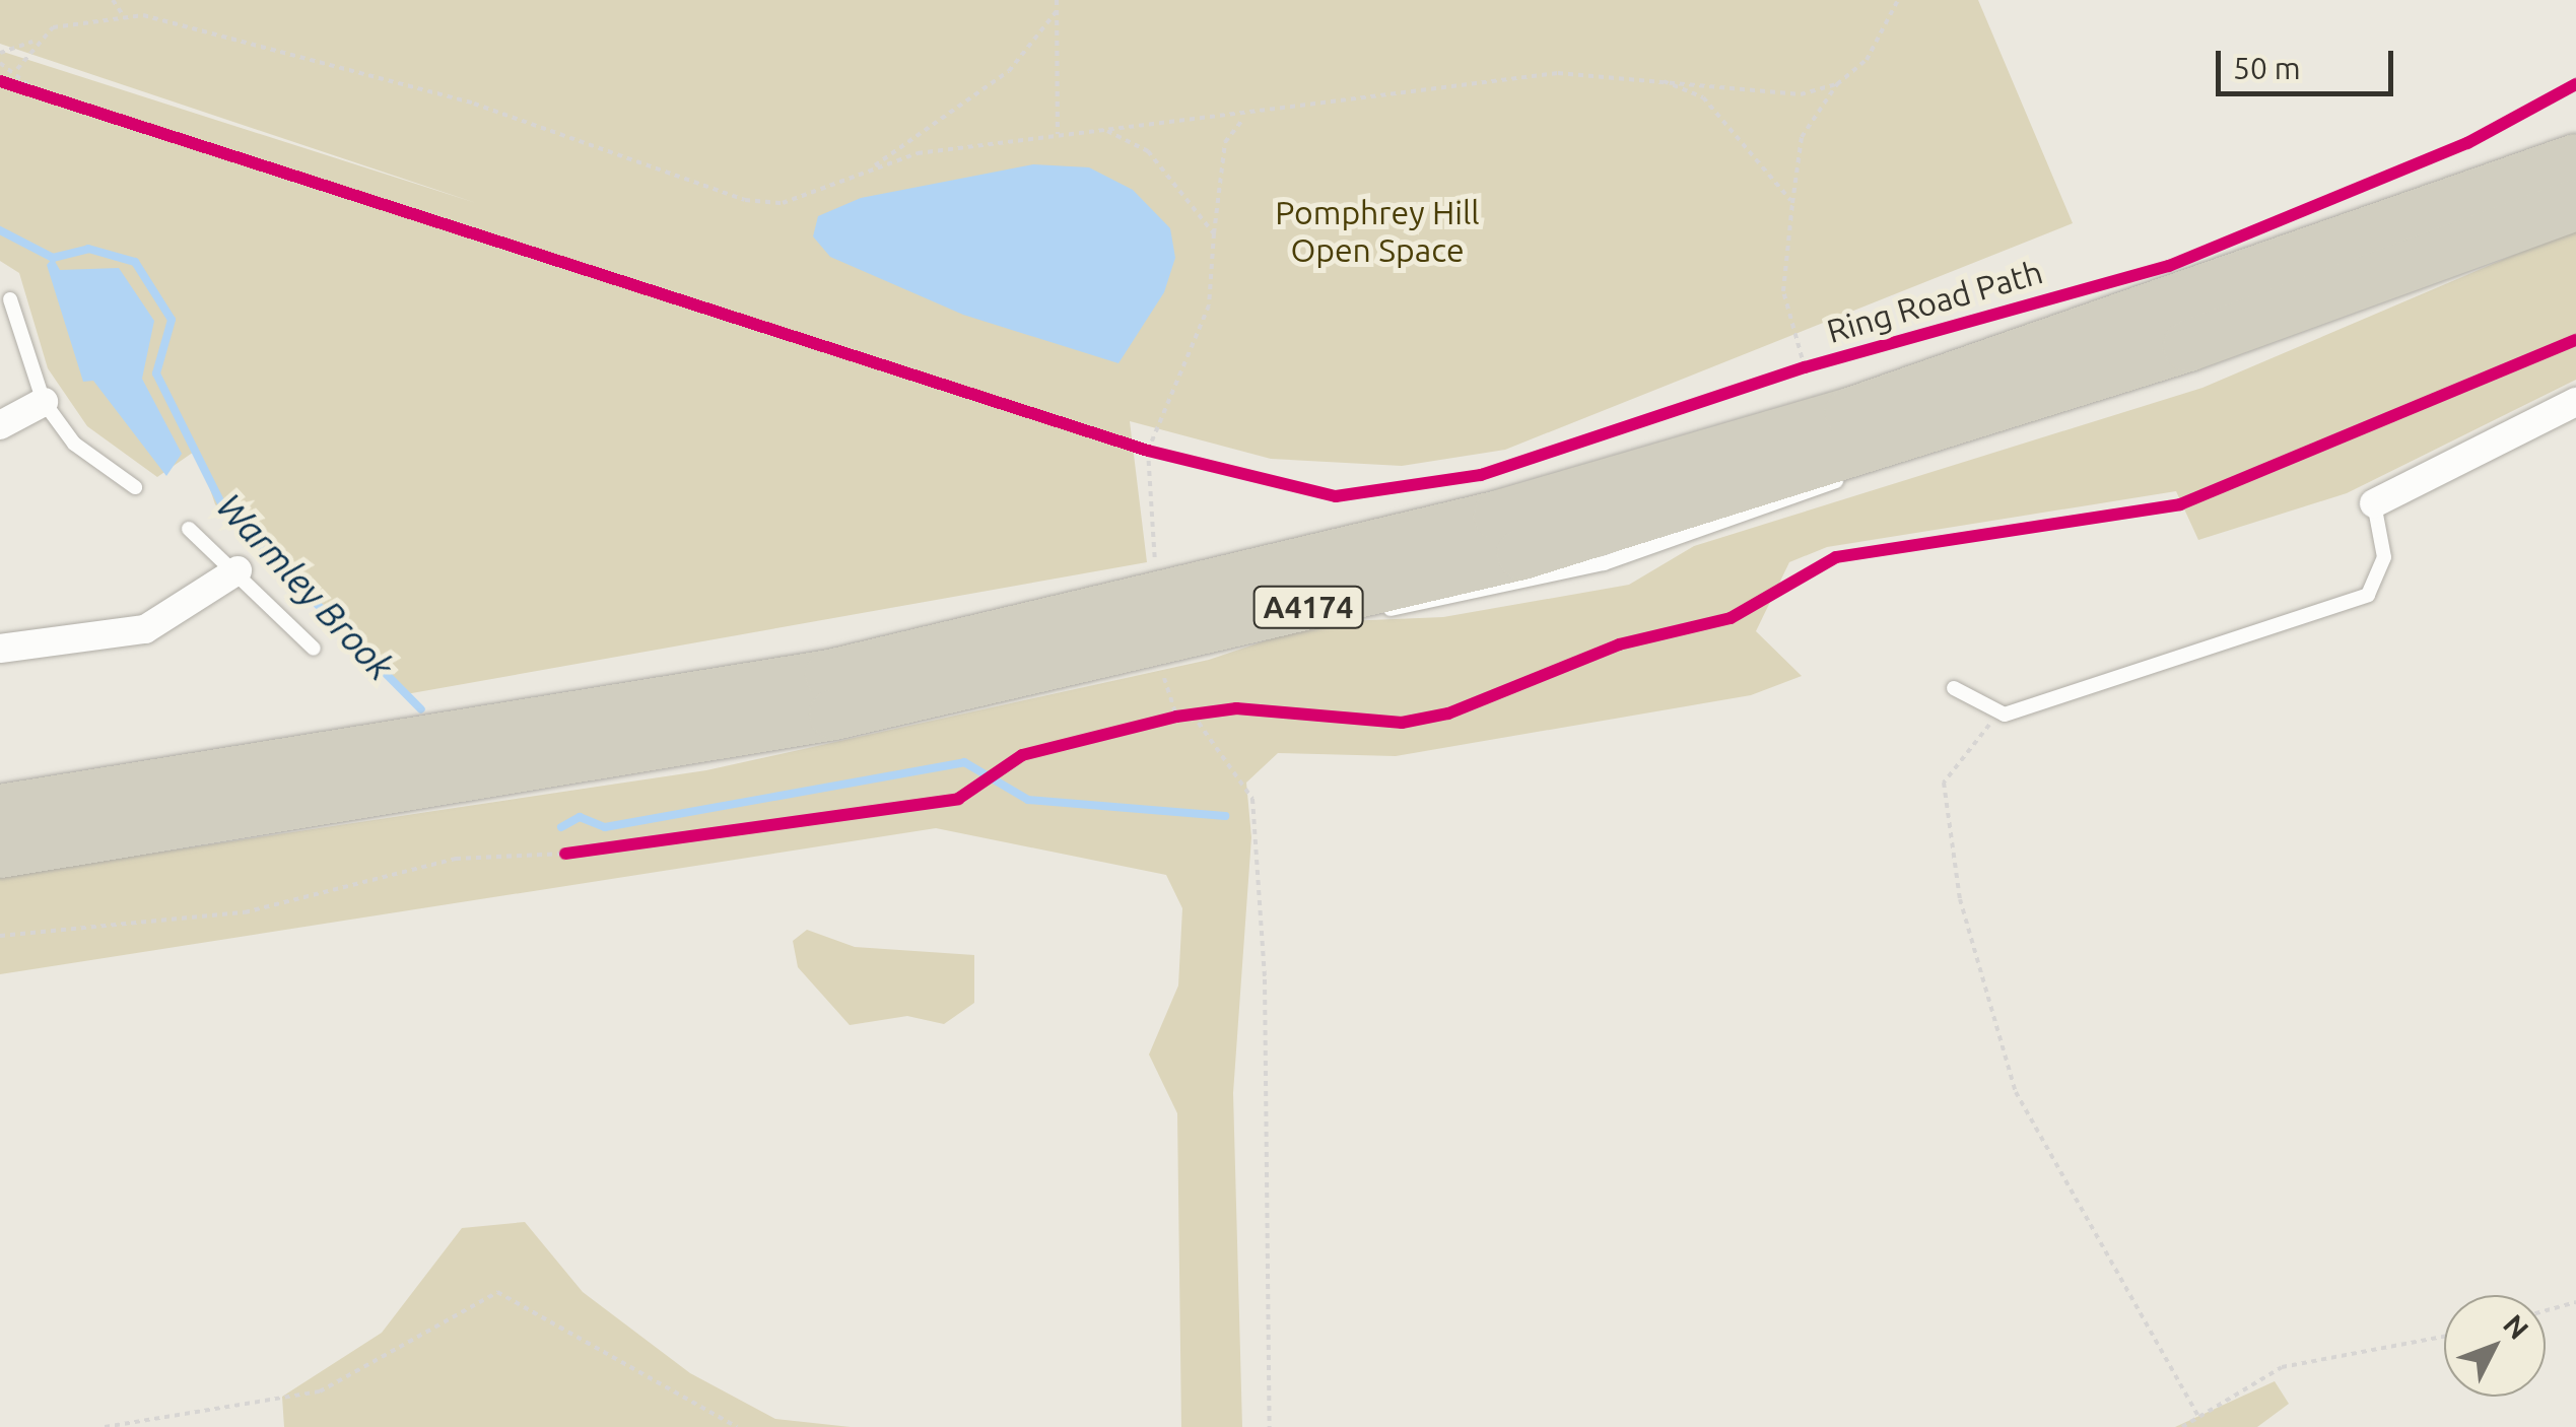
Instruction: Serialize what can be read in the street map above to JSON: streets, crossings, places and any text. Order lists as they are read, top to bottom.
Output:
{
  "streets": {
    "highway": ["A4174"],
    "cycle path": ["Ring Road Path"]
  },
  "water": ["Warmley Brook"],
  "parks": ["Pomphrey Hill Open Space"],
  "scale_bar": "50 m",
  "north": "top right"
}
